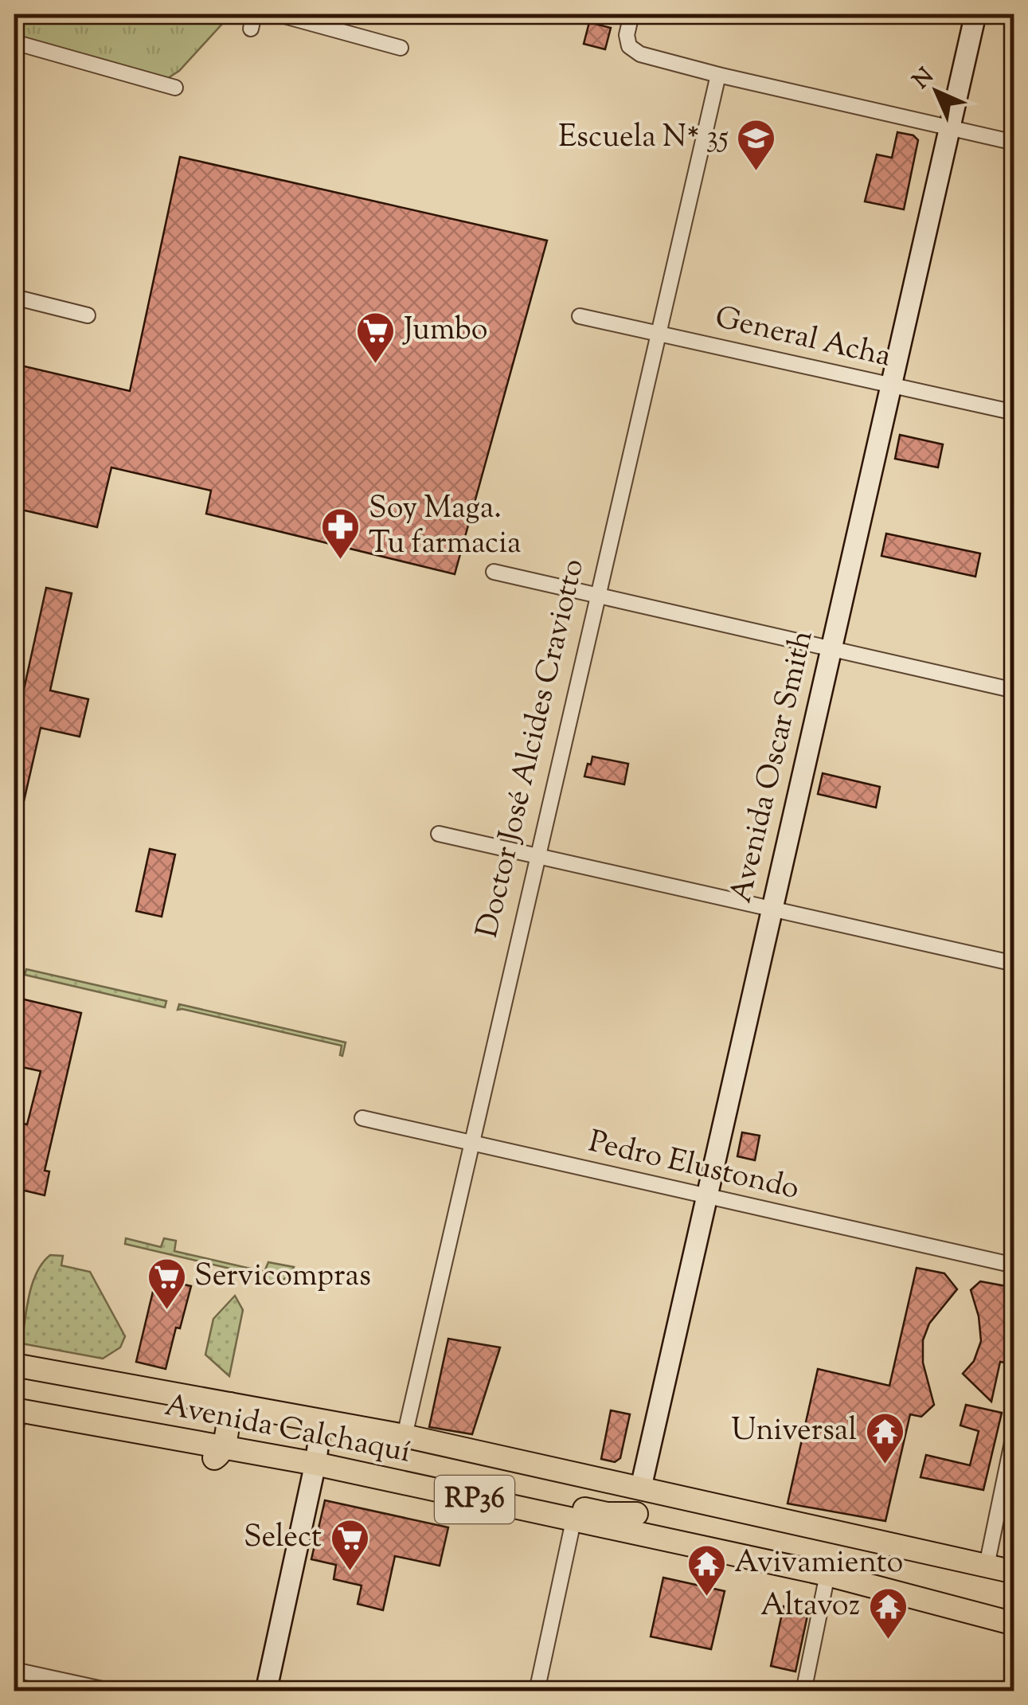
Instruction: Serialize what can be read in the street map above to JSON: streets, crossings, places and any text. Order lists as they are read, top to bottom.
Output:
{
  "streets": {
    "main road": ["Avenida Oscar Smith", "Avenida Calchaquí", "RP36"],
    "street": ["General Acha", "Doctor José Alcides Craviotto", "Pedro Elustondo"]
  },
  "crossings": [
    ["General Acha", "Doctor José Alcides Craviotto"],
    ["General Acha", "Avenida Oscar Smith"],
    ["Doctor José Alcides Craviotto", "Pedro Elustondo"],
    ["Doctor José Alcides Craviotto", "Avenida Calchaquí"],
    ["Avenida Oscar Smith", "Pedro Elustondo"],
    ["Avenida Oscar Smith", "Avenida Calchaquí"]
  ],
  "places": {
    "school or university": ["Escuela N* 35"],
    "supermarket": ["Jumbo", "Servicompras", "Select"],
    "pharmacy": ["Soy Maga. Tu farmacia"],
    "temple": ["Universal", "Avivamiento", "Altavoz"]
  },
  "north": "top left"
}
